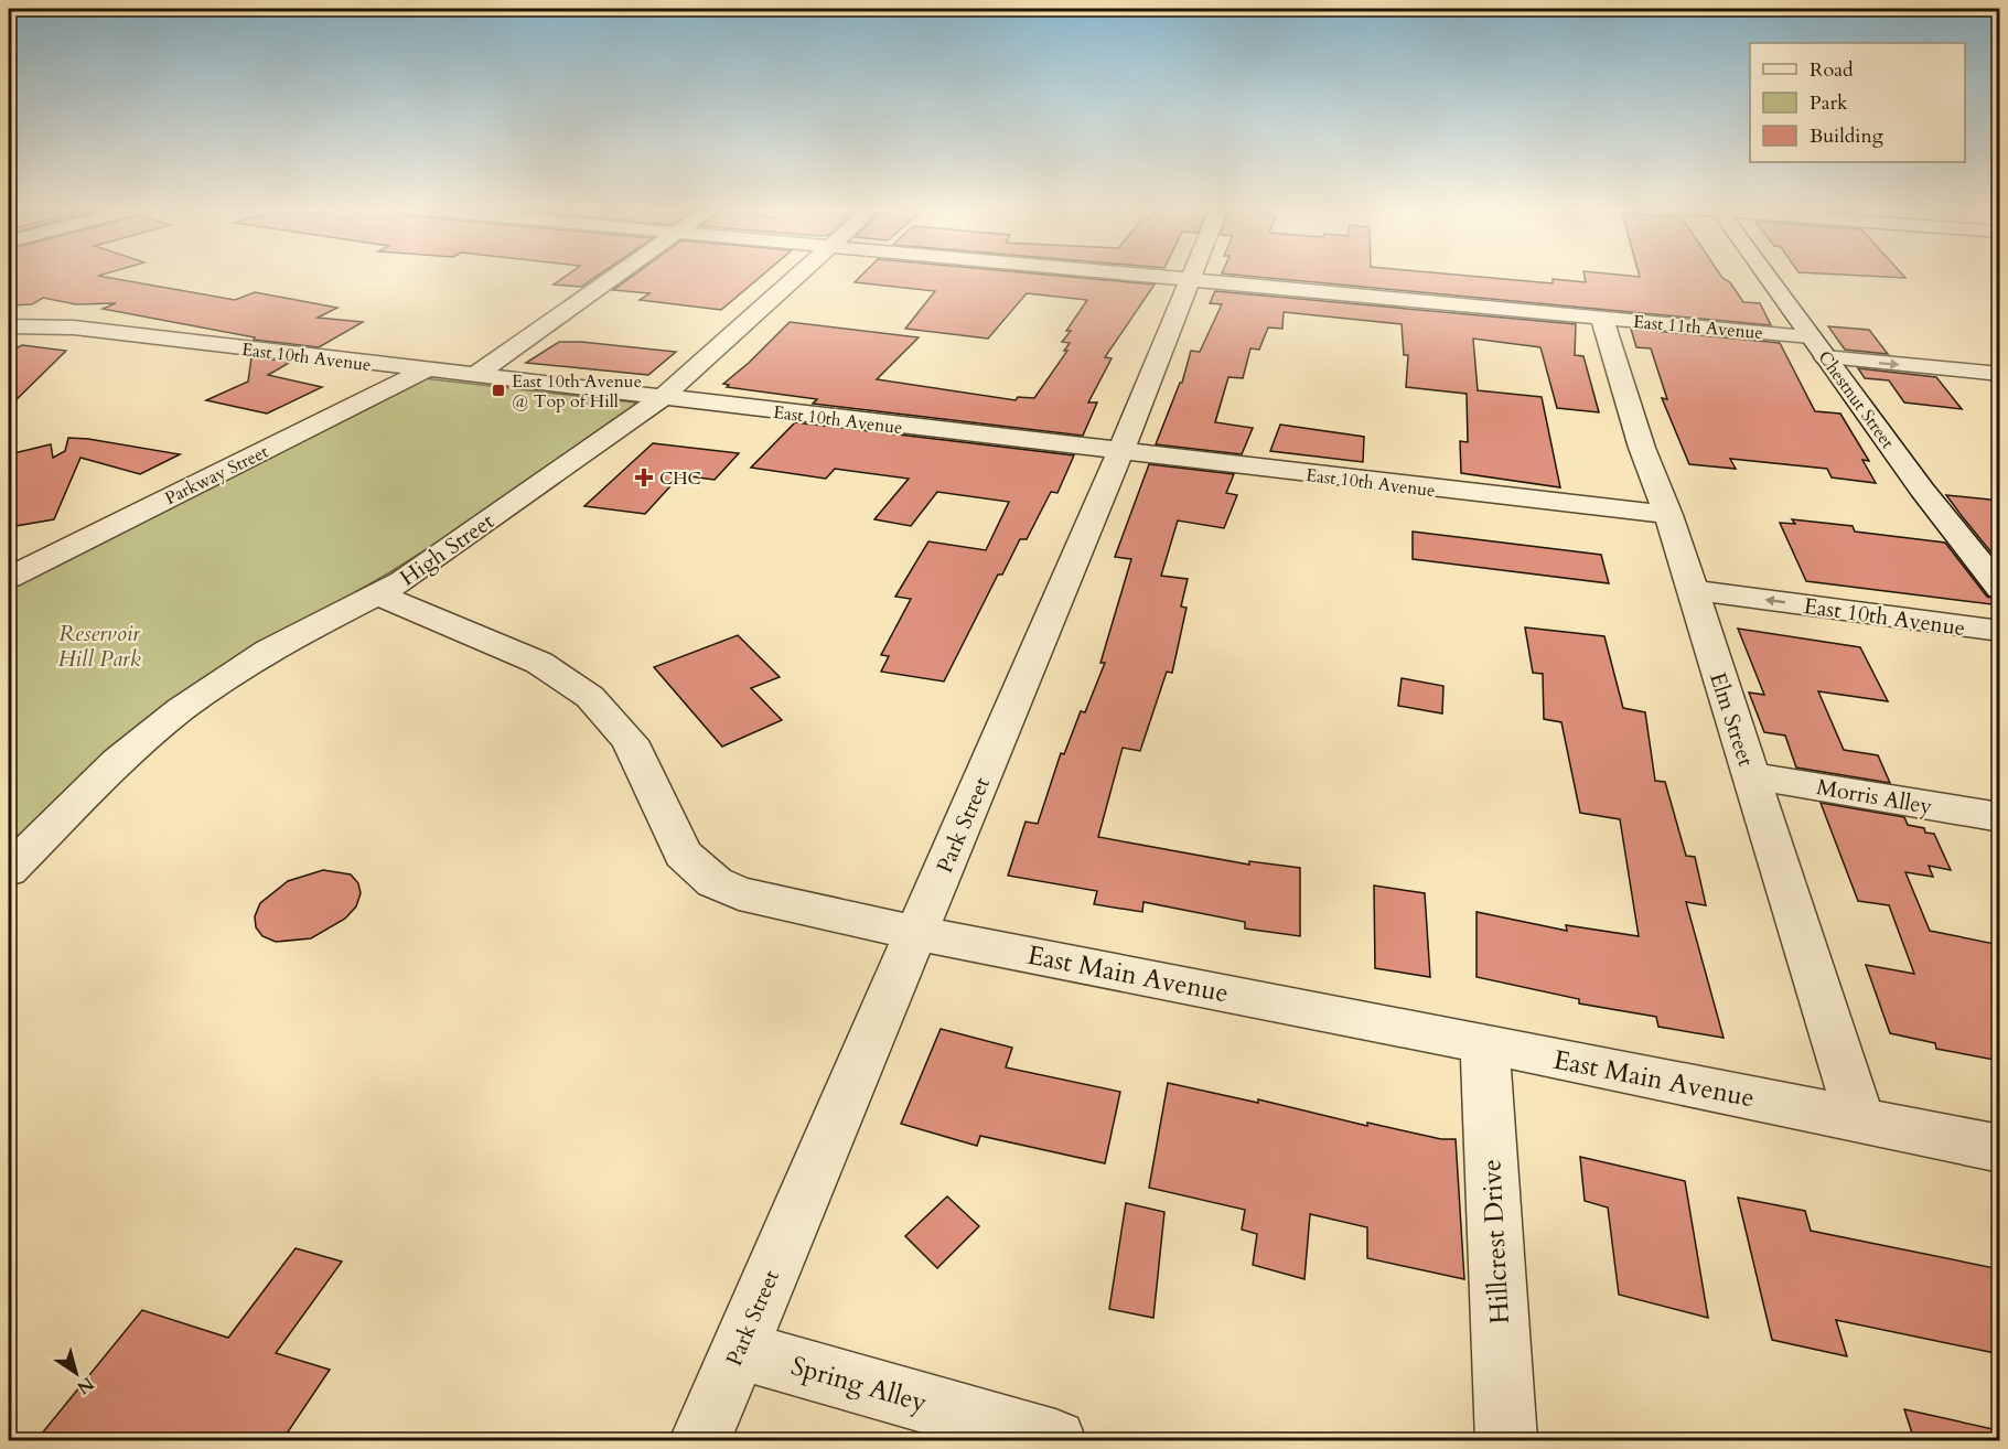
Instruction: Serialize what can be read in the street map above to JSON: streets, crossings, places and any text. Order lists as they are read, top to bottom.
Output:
{
  "streets": {
    "street": [
      "East 11th Avenue",
      "East 10th Avenue",
      "Chestnut Street",
      "Parkway Street",
      "High Street",
      "Elm Street",
      "Morris Alley",
      "Park Street",
      "East Main Avenue",
      "Hillcrest Drive",
      "Spring Alley"
    ]
  },
  "crossings": [
    ["East 11th Avenue", "Chestnut Street"],
    ["East 11th Avenue", "Elm Street"],
    ["East 11th Avenue", "Park Street"],
    ["East 10th Avenue", "Parkway Street"],
    ["East 10th Avenue", "High Street"],
    ["East 10th Avenue", "Elm Street"],
    ["East 10th Avenue", "Park Street"],
    ["High Street", "East Main Avenue"],
    ["Elm Street", "Morris Alley"],
    ["Elm Street", "East Main Avenue"],
    ["Park Street", "East Main Avenue"],
    ["Park Street", "Spring Alley"],
    ["East Main Avenue", "Hillcrest Drive"]
  ],
  "parks": ["Reservoir Hill Park"],
  "places": {
    "transit": ["East 10th Avenue @ Top of Hill"],
    "health": ["CHC"]
  },
  "legend": ["Road", "Park", "Building"],
  "north": "bottom right"
}
